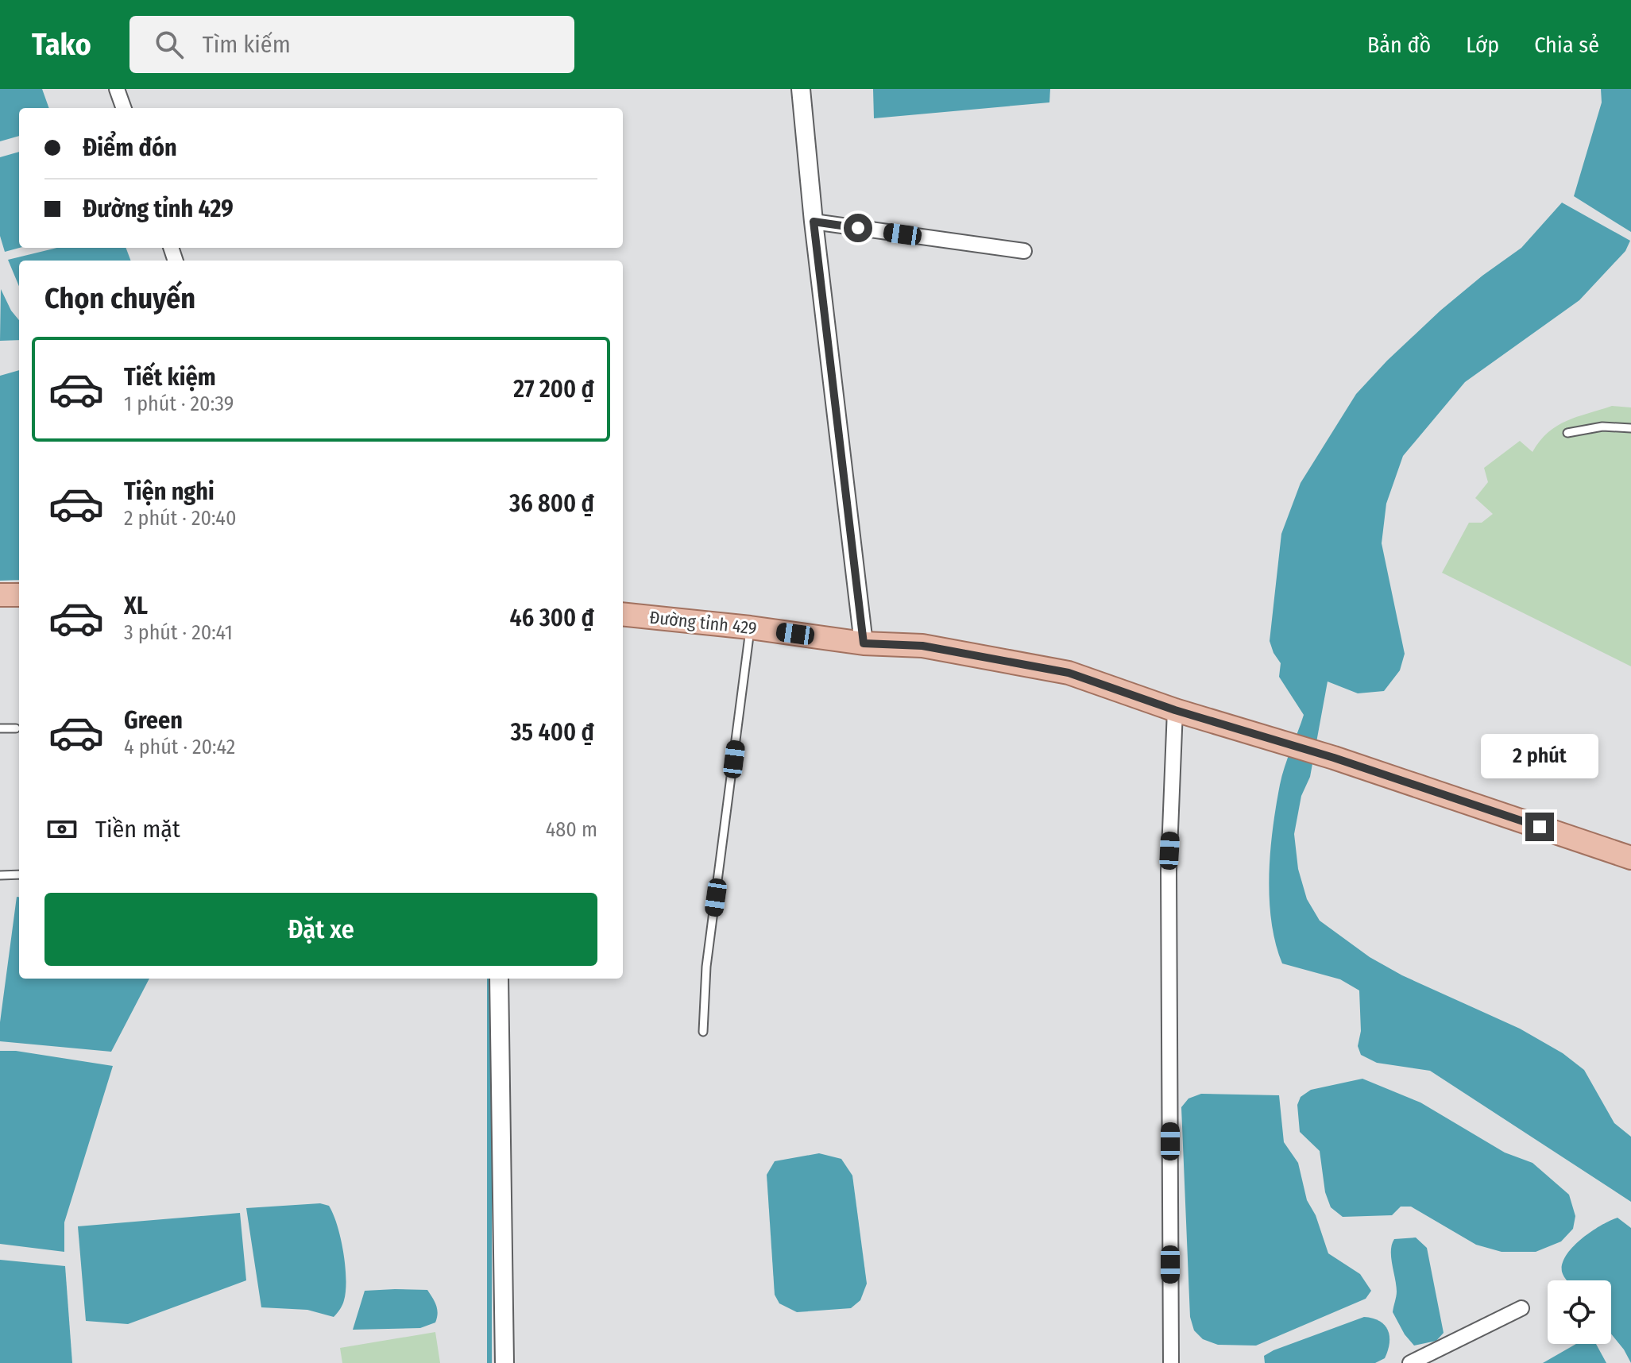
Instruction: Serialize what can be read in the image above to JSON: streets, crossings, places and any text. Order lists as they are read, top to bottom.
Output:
{
  "streets": {
    "main road": ["Đường tỉnh 429"]
  },
  "page": {
    "header": "Tako",
    "search": "Tìm kiếm",
    "nav": ["Bản đồ", "Lớp", "Chia sẻ"],
    "banner": ["Điểm đón", "Đường tỉnh 429"],
    "heading": "Chọn chuyến",
    "list": [
      {
        "name": "Tiết kiệm",
        "note": "1 phút · 20:39",
        "value": "27 200 ₫"
      },
      {
        "name": "Tiện nghi",
        "note": "2 phút · 20:40",
        "value": "36 800 ₫"
      },
      {
        "name": "XL",
        "note": "3 phút · 20:41",
        "value": "46 300 ₫"
      },
      {
        "name": "Green",
        "note": "4 phút · 20:42",
        "value": "35 400 ₫"
      }
    ],
    "bubble": "2 phút",
    "pay": ["Tiền mặt", "480 m"],
    "buttons": "Đặt xe"
  }
}
